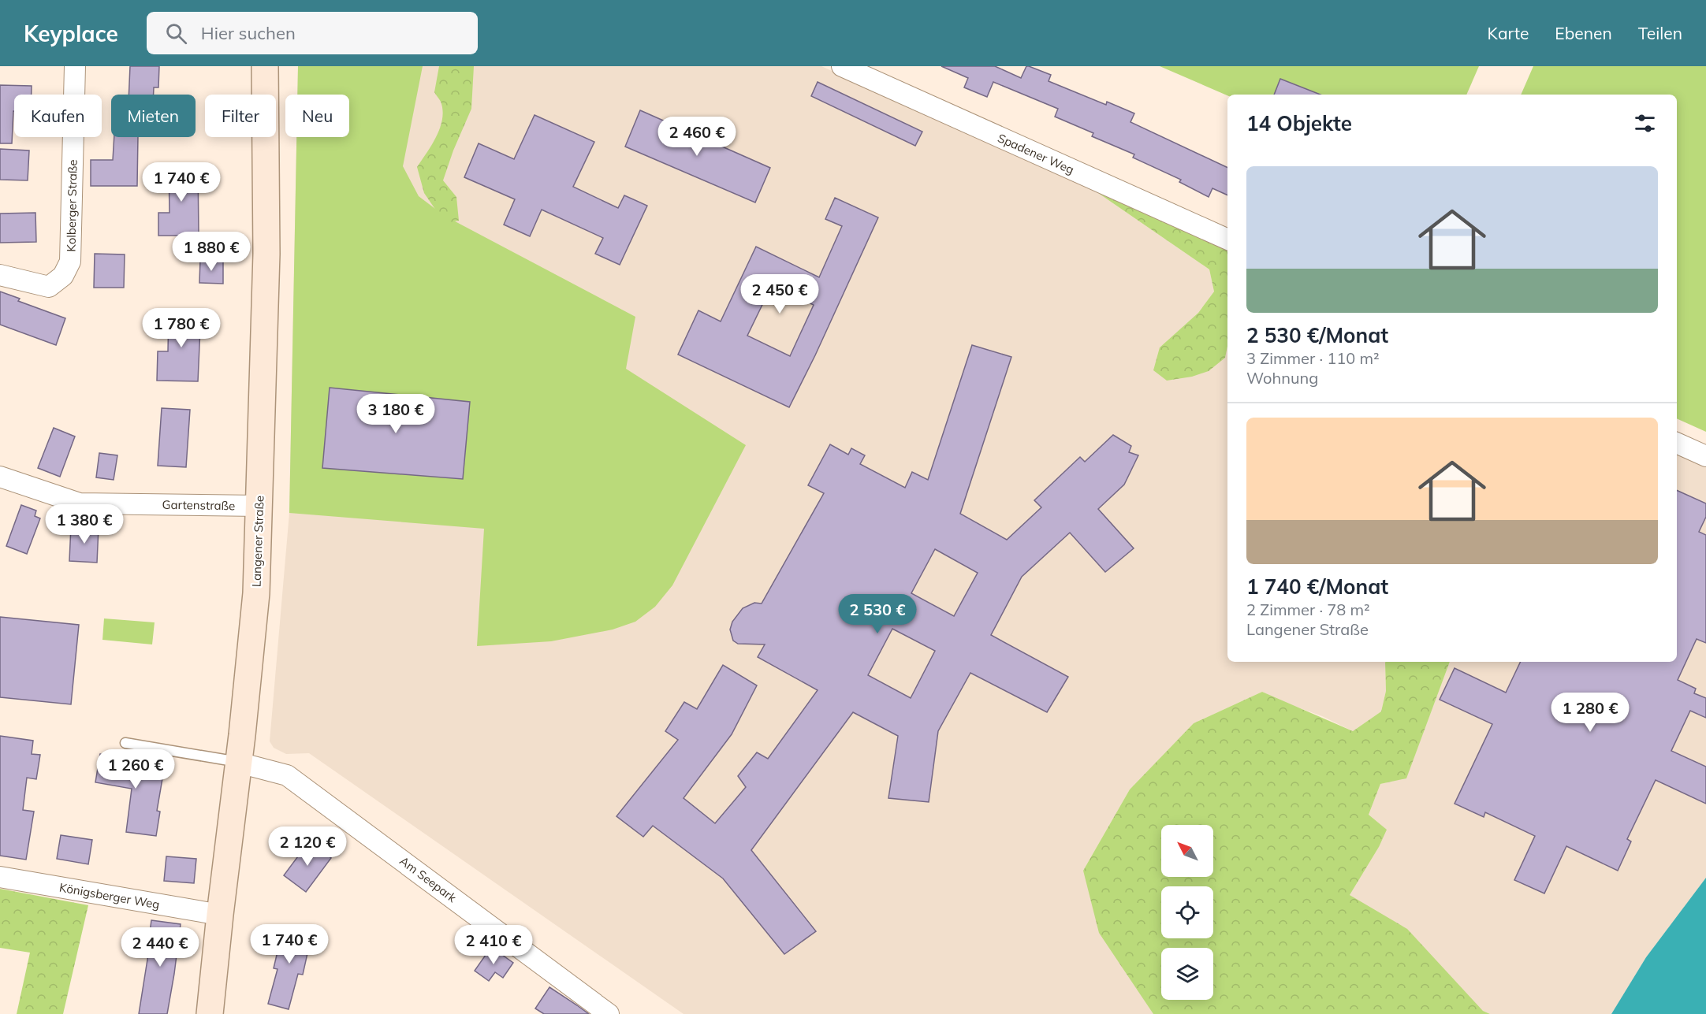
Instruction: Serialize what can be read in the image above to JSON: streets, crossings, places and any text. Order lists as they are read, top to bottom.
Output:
{
  "streets": {
    "main road": ["Langener Straße"],
    "street": [
      "Spadener Weg",
      "Kolberger Straße",
      "Gartenstraße",
      "Am Seepark",
      "Königsberger Weg"
    ]
  },
  "crossings": [
    ["Gartenstraße", "Langener Straße"],
    ["Langener Straße", "Am Seepark"],
    ["Langener Straße", "Königsberger Weg"]
  ],
  "north": "top left",
  "page": {
    "header": "Keyplace",
    "search": "Hier suchen",
    "nav": ["Karte", "Ebenen", "Teilen"],
    "chip": [
      "Kaufen",
      "Mieten",
      "Filter",
      "Neu"
    ],
    "heading": "14 Objekte",
    "price": [
      "2 460 €",
      "1 740 €",
      "1 880 €",
      "2 450 €",
      "1 780 €",
      "3 180 €",
      "1 380 €",
      "2 530 €",
      "1 280 €",
      "1 260 €",
      "2 120 €",
      "1 740 €",
      "2 410 €",
      "2 440 €"
    ],
    "list": [
      {
        "name": "2 530 €/Monat",
        "note": "3 Zimmer · 110 m² · Wohnung"
      },
      {
        "name": "1 740 €/Monat",
        "note": "2 Zimmer · 78 m² · Langener Straße"
      }
    ]
  }
}
